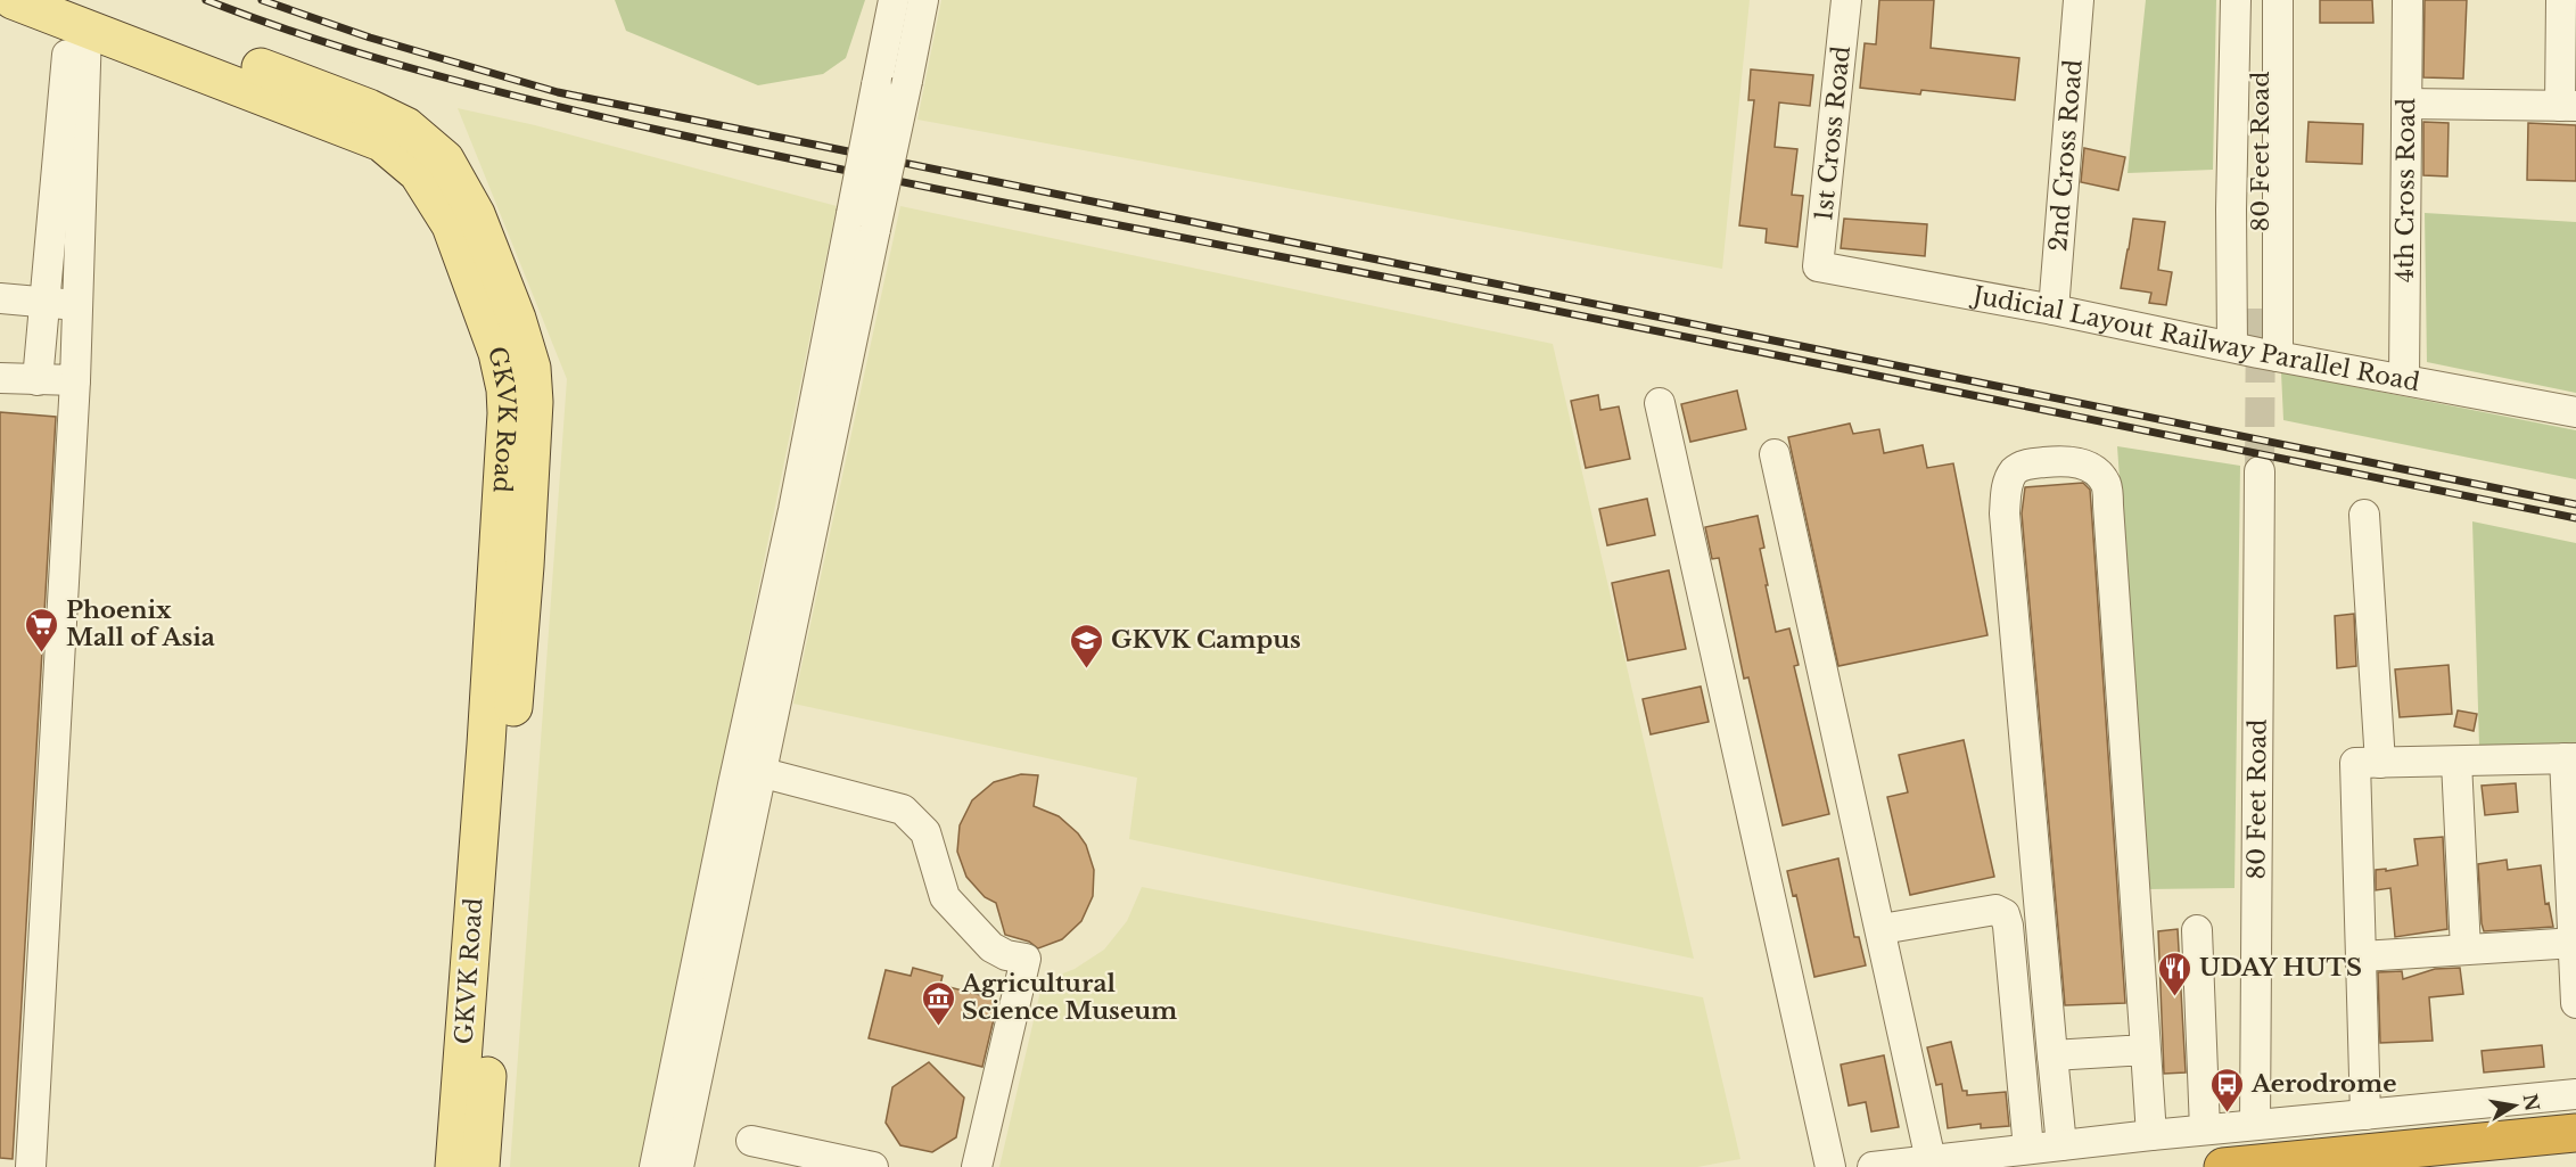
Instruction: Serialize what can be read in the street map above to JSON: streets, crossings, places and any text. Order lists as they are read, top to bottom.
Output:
{
  "streets": {
    "main road": ["GKVK Road"],
    "street": [
      "1st Cross Road",
      "80 Feet Road",
      "2nd Cross Road",
      "4th Cross Road",
      "Judicial Layout Railway Parallel Road"
    ]
  },
  "crossings": [
    ["1st Cross Road", "Judicial Layout Railway Parallel Road"],
    ["2nd Cross Road", "Judicial Layout Railway Parallel Road"],
    ["4th Cross Road", "Judicial Layout Railway Parallel Road"]
  ],
  "places": {
    "supermarket": ["Phoenix Mall of Asia"],
    "school or university": ["GKVK Campus"],
    "restaurant": ["UDAY HUTS"],
    "museum": ["Agricultural Science Museum"],
    "bus stop": ["Aerodrome"]
  },
  "north": "right"
}
